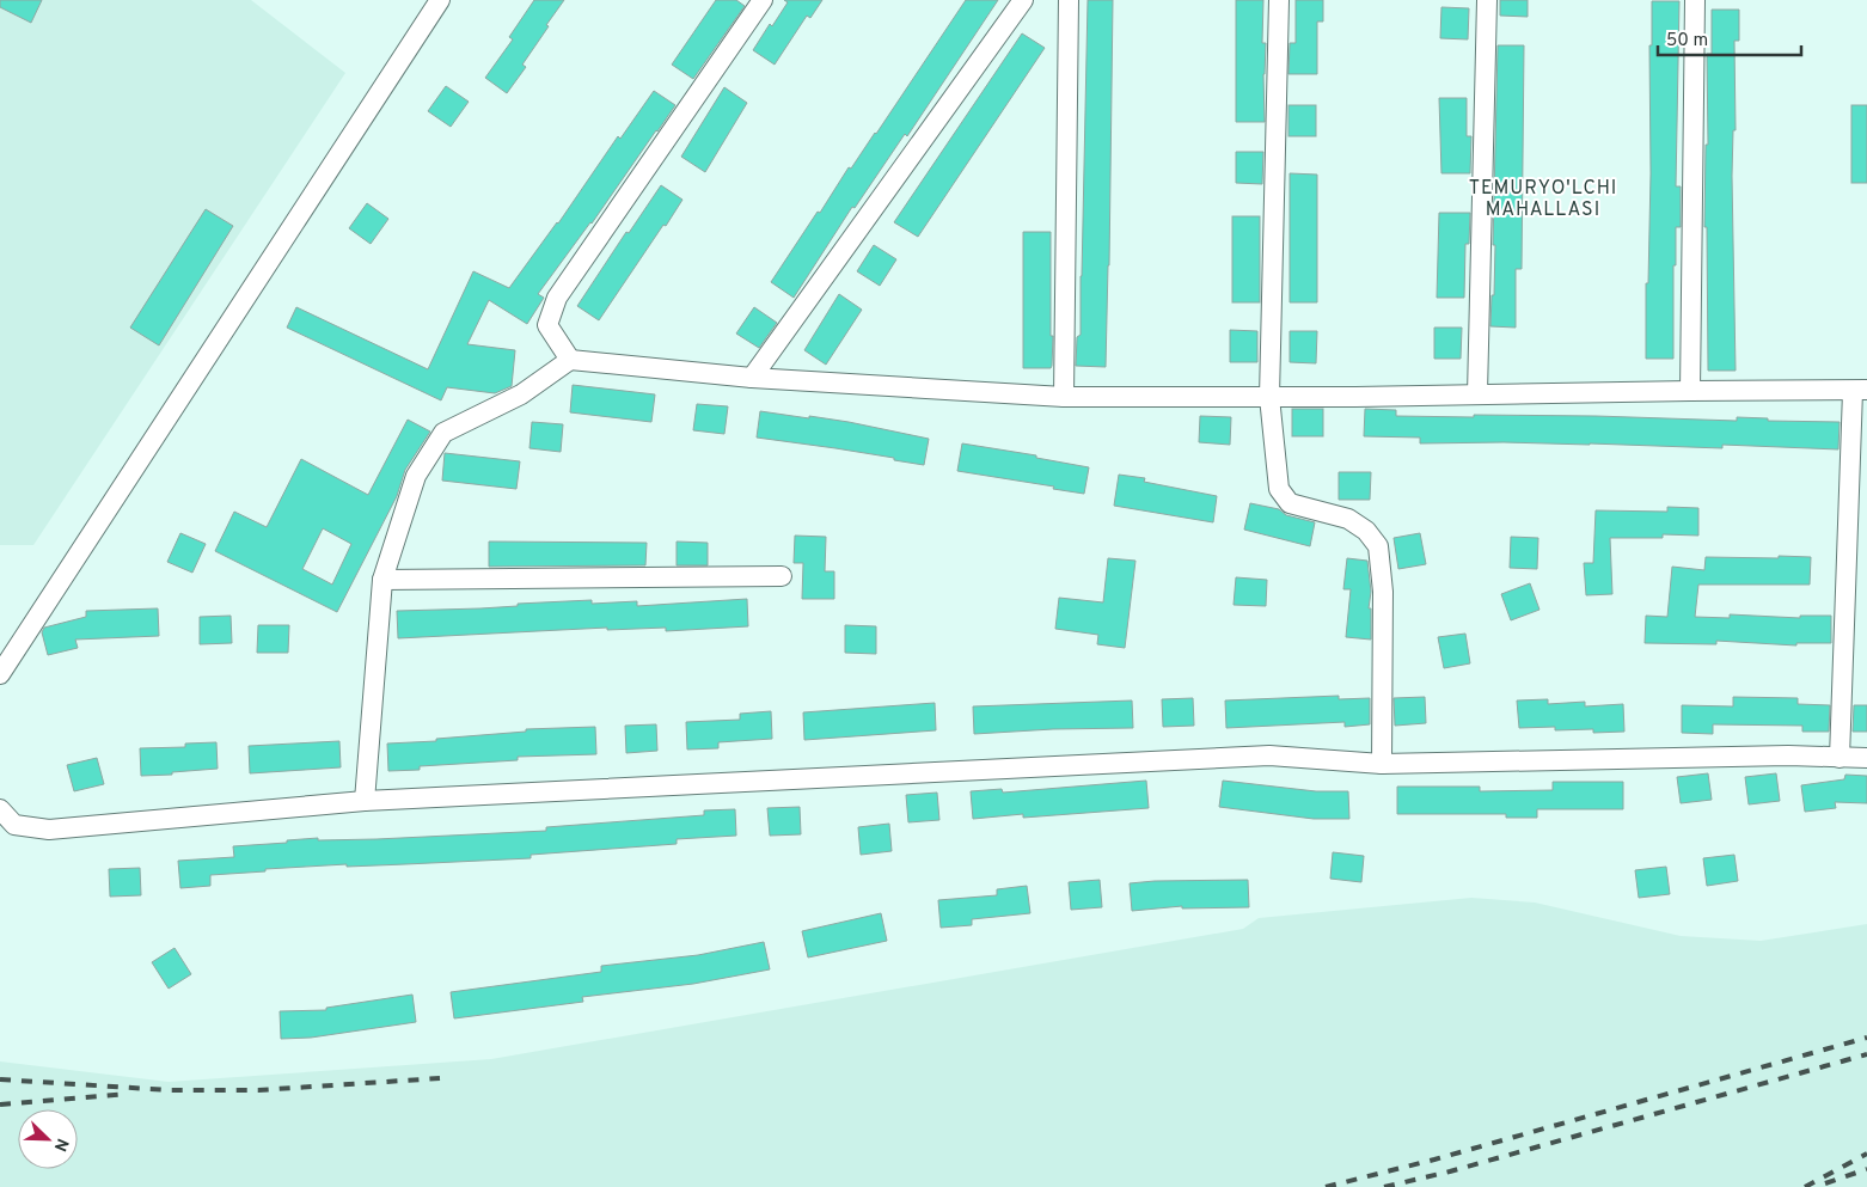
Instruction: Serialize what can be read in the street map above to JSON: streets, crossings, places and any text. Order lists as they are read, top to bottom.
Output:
{
  "districts": ["TEMURYO'LCHI MAHALLASI"],
  "scale_bar": "50 m",
  "north": "bottom right"
}
